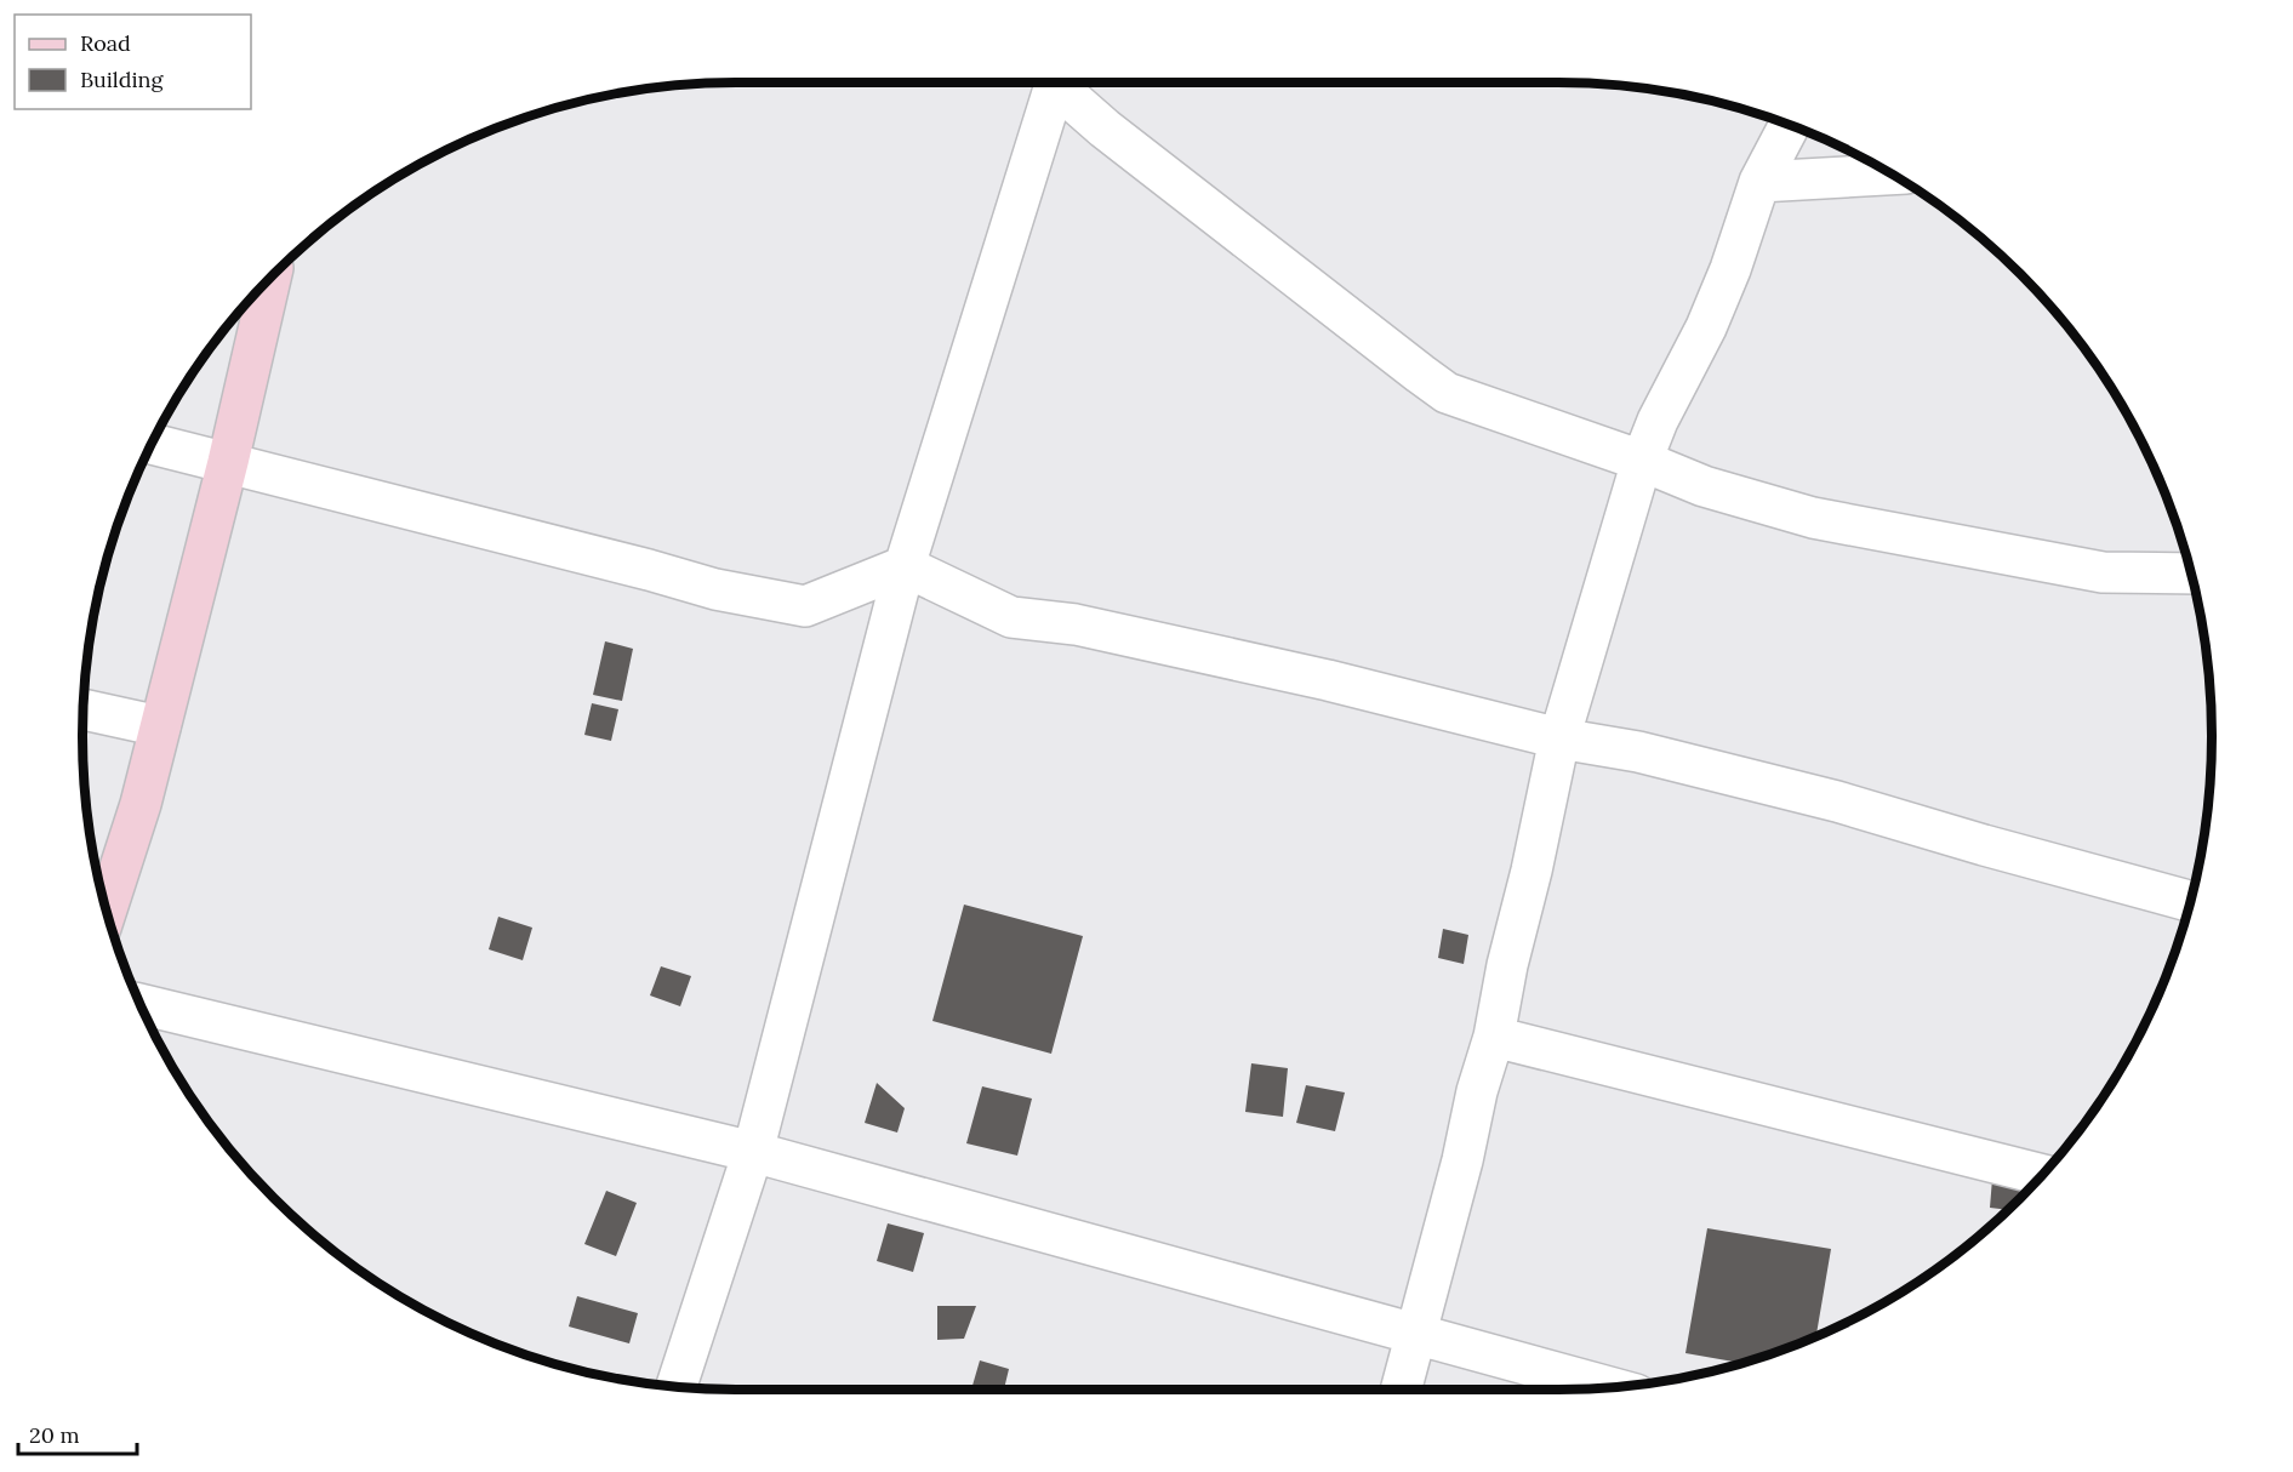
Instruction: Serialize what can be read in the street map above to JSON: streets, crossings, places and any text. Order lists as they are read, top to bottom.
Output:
{
  "legend": ["Road", "Building"],
  "scale_bar": "20 m"
}
